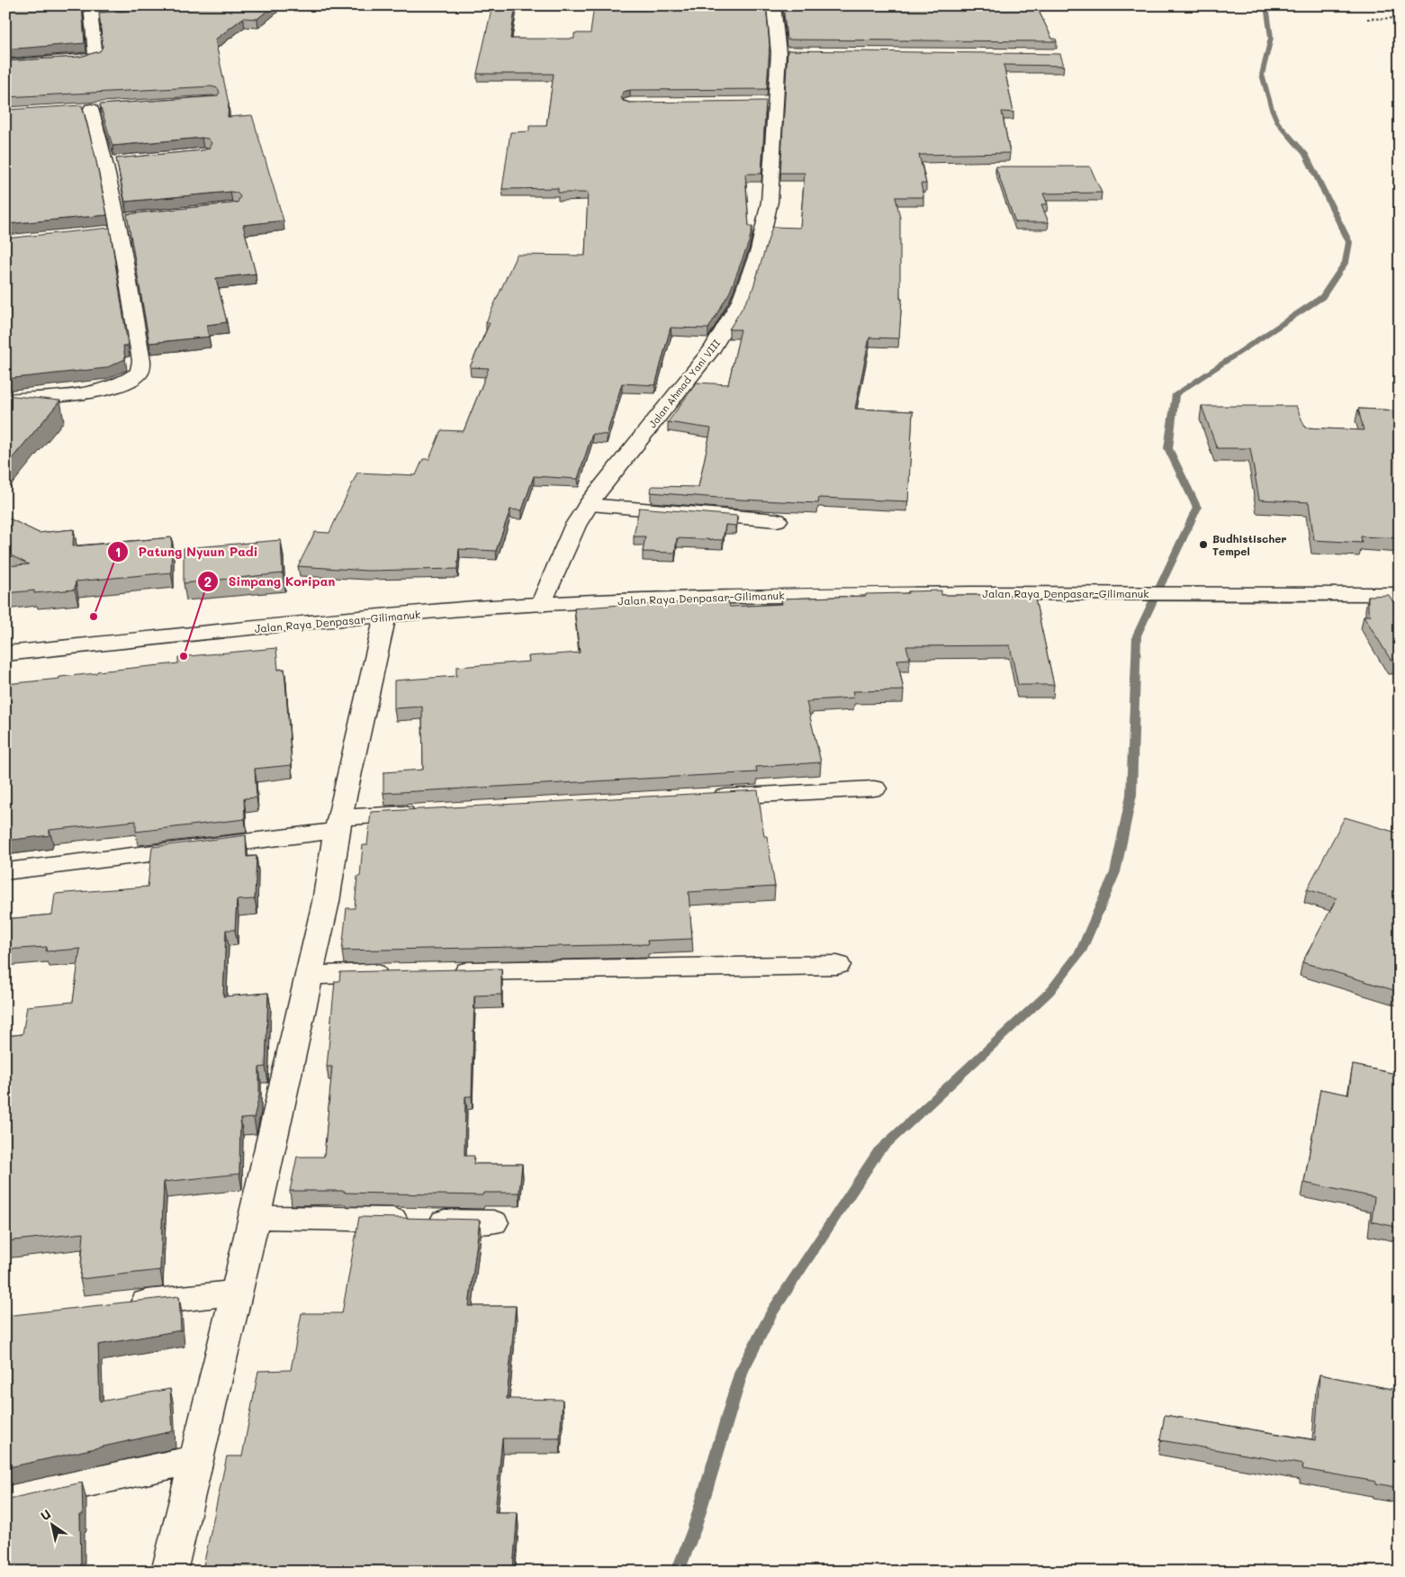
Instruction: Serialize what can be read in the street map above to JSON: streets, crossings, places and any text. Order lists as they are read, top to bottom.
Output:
{
  "streets": {
    "main road": ["Jalan Ahmad Yani VIII", "Jalan Raya Denpasar-Gilimanuk"]
  },
  "crossings": [
    ["Jalan Ahmad Yani VIII", "Jalan Raya Denpasar-Gilimanuk"]
  ],
  "places": ["Budhistischer Tempel", "Patung Nyuun Padi", "Simpang Koripan"],
  "north": "top left"
}
